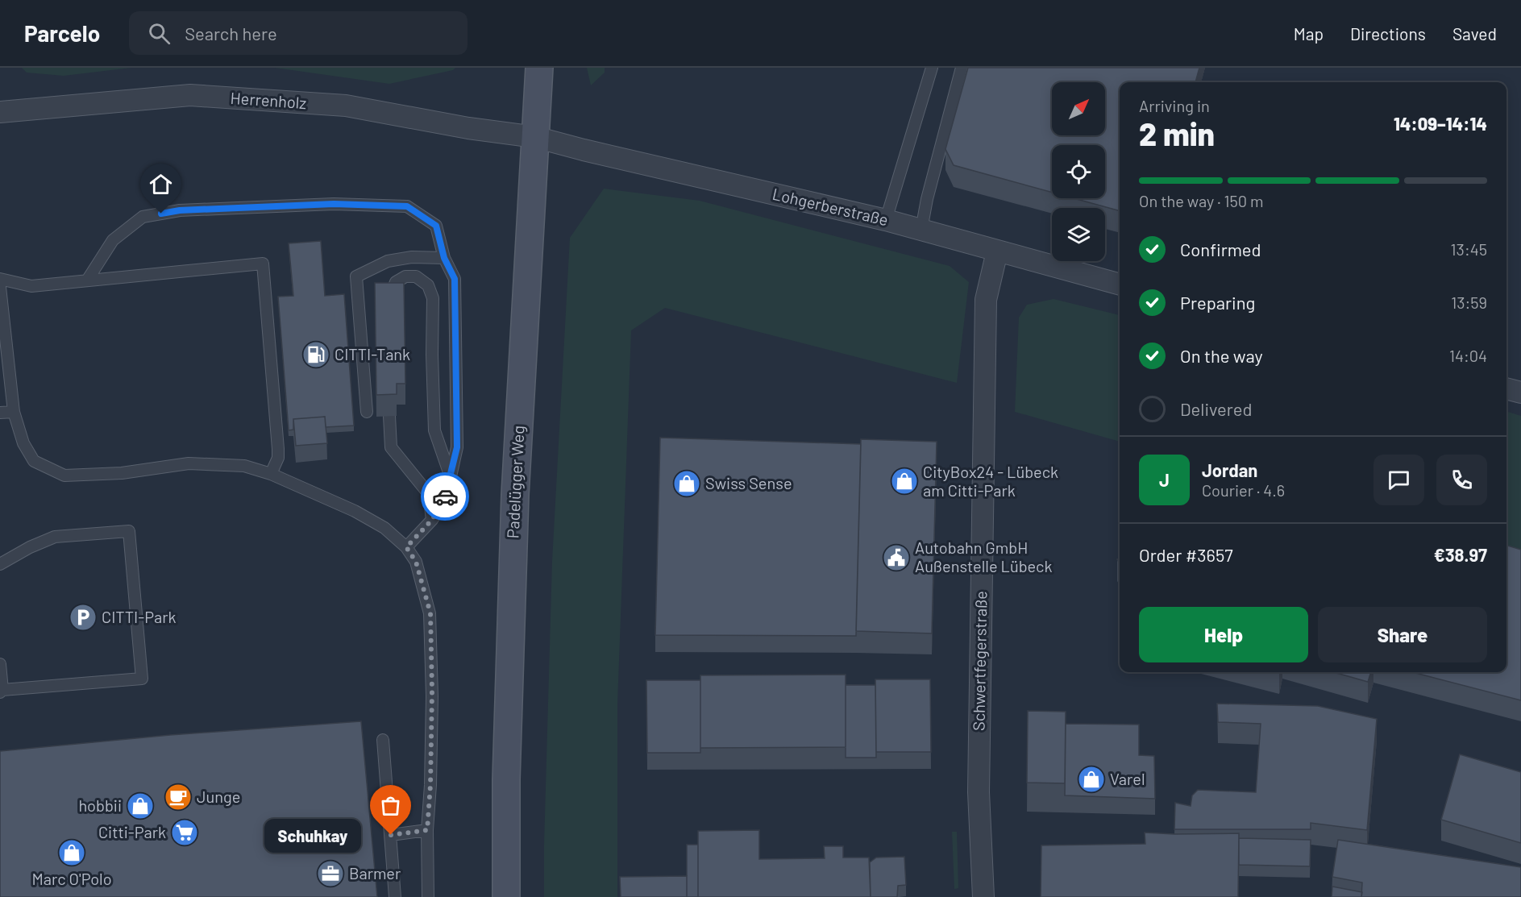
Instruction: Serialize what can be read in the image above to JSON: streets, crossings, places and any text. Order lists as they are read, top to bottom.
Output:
{
  "streets": {
    "main road": ["Padelügger Weg"],
    "street": ["Herrenholz", "Lohgerberstraße", "Schwertfegerstraße"]
  },
  "crossings": [
    ["Herrenholz", "Lohgerberstraße"],
    ["Herrenholz", "Padelügger Weg"],
    ["Lohgerberstraße", "Padelügger Weg"],
    ["Lohgerberstraße", "Schwertfegerstraße"]
  ],
  "places": {
    "fuel station": ["CITTI-Tank"],
    "shop": [
      "CityBox24 - Lübeck am Citti-Park",
      "Swiss Sense",
      "Varel",
      "hobbii",
      "Marc O'Polo"
    ],
    "public building": ["Autobahn GmbH Außenstelle Lübeck"],
    "parking": ["CITTI-Park"],
    "cafe": ["Junge"],
    "supermarket": ["Citti-Park"],
    "other": ["Schuhkay"],
    "office": ["Barmer"]
  },
  "north": "top right",
  "page": {
    "header": "Parcelo",
    "search": "Search here",
    "nav": ["Map", "Directions", "Saved"],
    "heading": ["2 min", "Arriving in", "14:09–14:14"],
    "panel": [
      "Jordan",
      "Courier · 4.6",
      "Order #3657",
      "€38.97"
    ],
    "bar": "On the way · 150 m",
    "list": [
      ["Confirmed", "13:45"],
      ["Preparing", "13:59"],
      ["On the way", "14:04"],
      "Delivered"
    ],
    "round": "J",
    "buttons": ["Help", "Share"],
    "bubble": "Schuhkay"
  }
}
